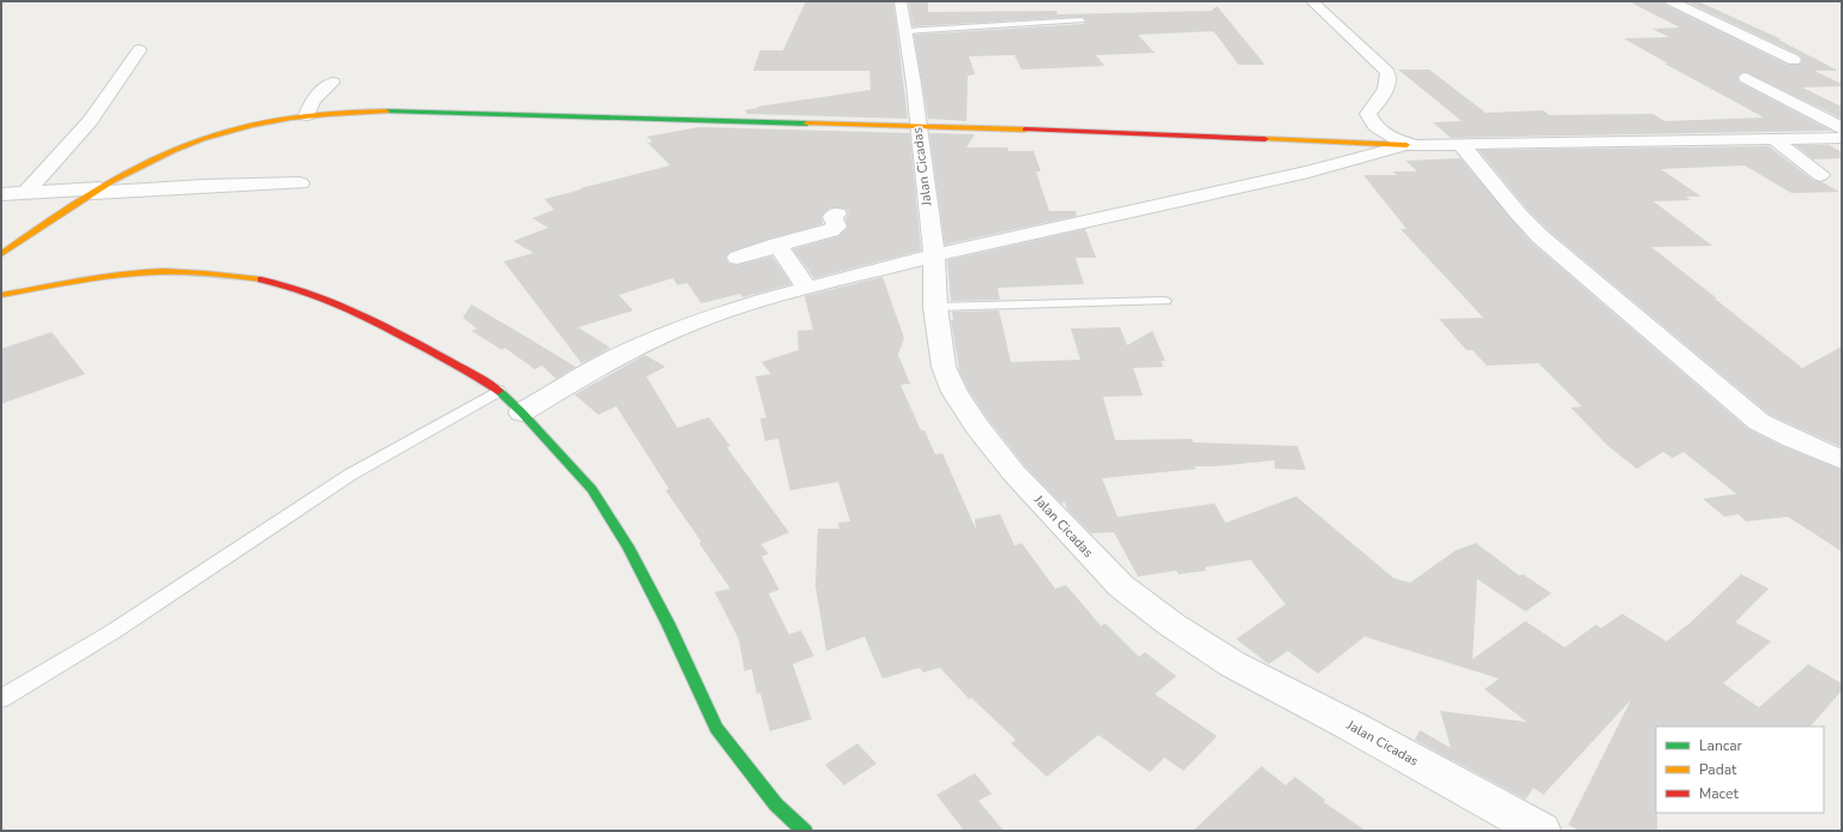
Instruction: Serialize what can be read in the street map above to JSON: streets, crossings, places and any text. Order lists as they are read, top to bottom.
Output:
{
  "streets": {
    "street": ["Jalan Cicadas"]
  },
  "legend": ["Lancar", "Padat", "Macet"]
}
